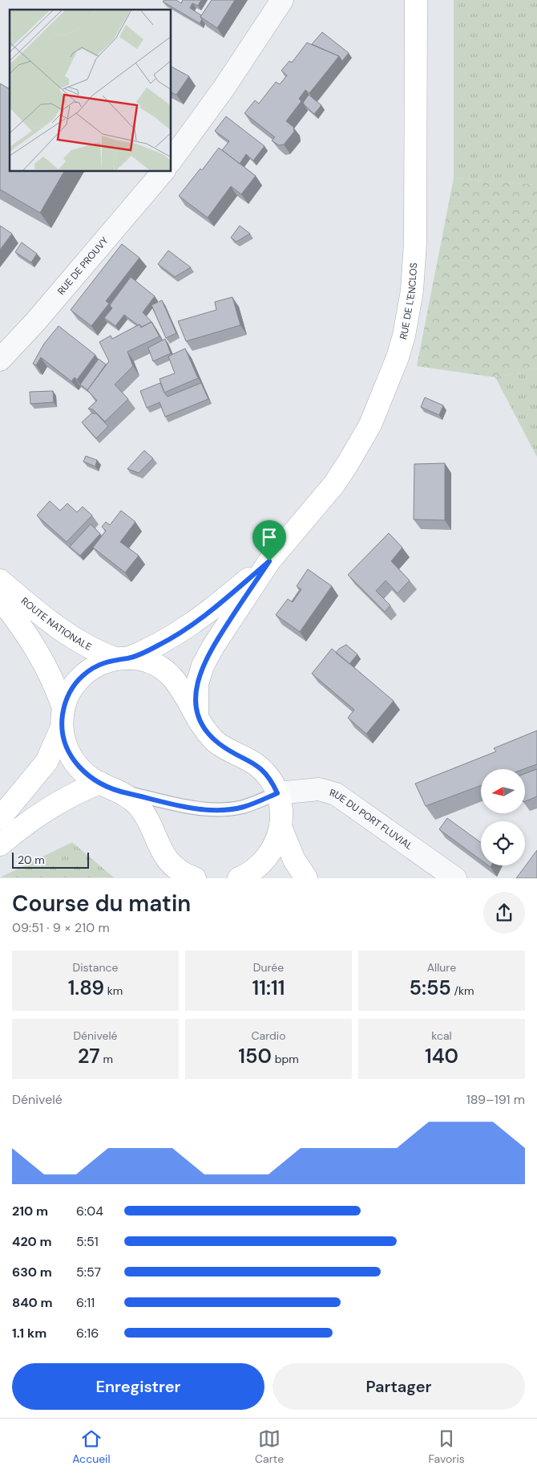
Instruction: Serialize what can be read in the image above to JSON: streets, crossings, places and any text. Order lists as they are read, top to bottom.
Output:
{
  "streets": {
    "main road": ["RUE DE L'ENCLOS", "ROUTE NATIONALE"],
    "street": ["RUE DE PROUVY", "RUE DU PORT FLUVIAL"]
  },
  "crossings": [
    ["RUE DE L'ENCLOS", "ROUTE NATIONALE"],
    ["ROUTE NATIONALE", "RUE DU PORT FLUVIAL"]
  ],
  "scale_bar": "20 m",
  "north": "left",
  "page": {
    "scale": "20 m",
    "heading": ["Course du matin", "09:51 · 9 × 210 m"],
    "stats": [
      ["Distance", "1.89 km"],
      ["Durée", "11:11"],
      ["Allure", "5:55 /km"],
      ["Dénivelé", "27 m"],
      ["Cardio", "150 bpm"],
      ["kcal", "140"]
    ],
    "chart": ["Dénivelé", "189–191 m"],
    "list": [
      {
        "name": "210 m",
        "note": "6:04"
      },
      {
        "name": "420 m",
        "note": "5:51"
      },
      {
        "name": "630 m",
        "note": "5:57"
      },
      {
        "name": "840 m",
        "note": "6:11"
      },
      {
        "name": "1.1 km",
        "note": "6:16"
      }
    ],
    "buttons": ["Enregistrer", "Partager"],
    "tabs": ["Accueil", "Carte", "Favoris"]
  }
}
